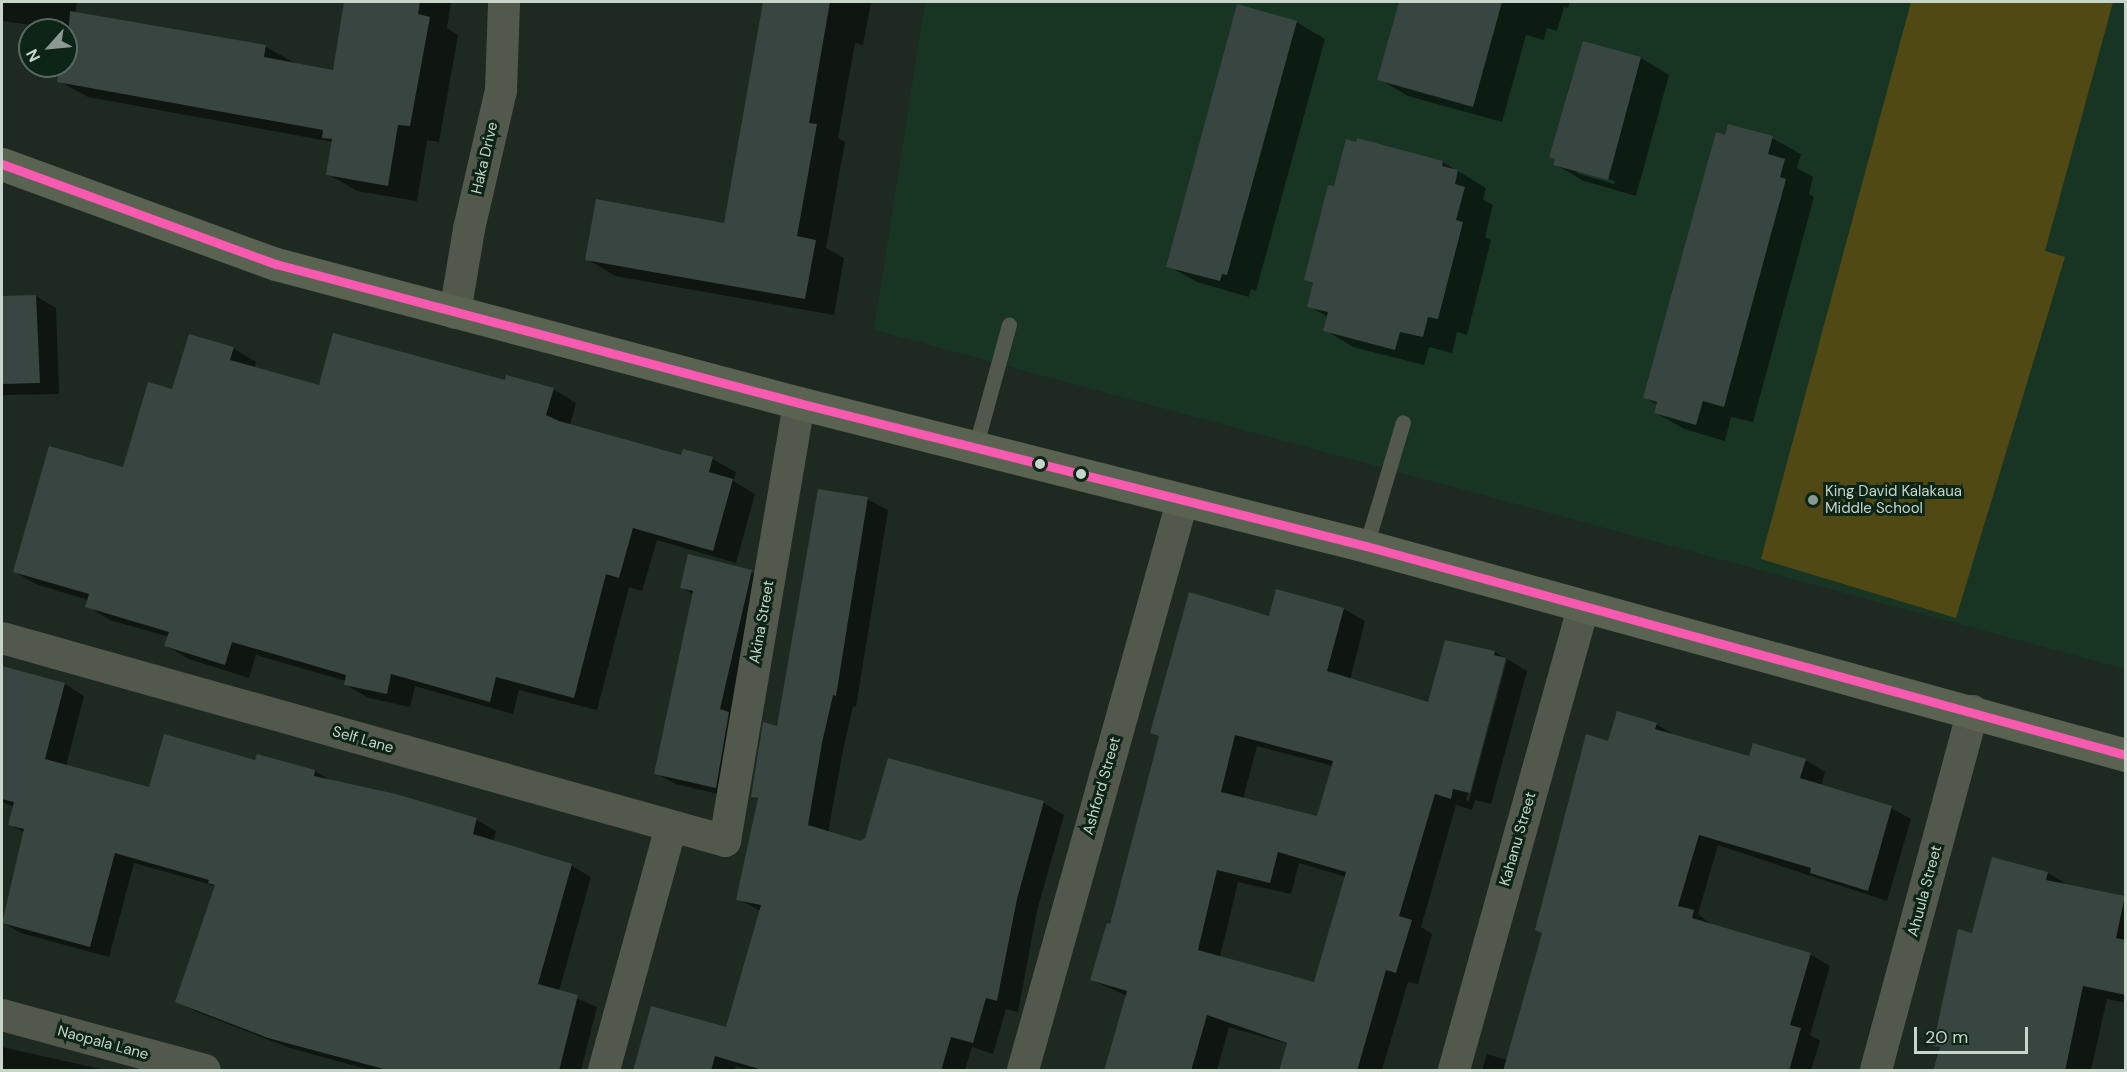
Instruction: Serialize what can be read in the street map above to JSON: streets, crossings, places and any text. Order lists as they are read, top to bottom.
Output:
{
  "streets": {
    "street": [
      "Haka Drive",
      "Akina Street",
      "Self Lane",
      "Ashford Street",
      "Kahanu Street",
      "Ahuula Street",
      "Naopala Lane"
    ]
  },
  "crossings": [
    ["Akina Street", "Self Lane"]
  ],
  "places": ["King David Kalakaua Middle School"],
  "scale_bar": "20 m",
  "north": "bottom left"
}
